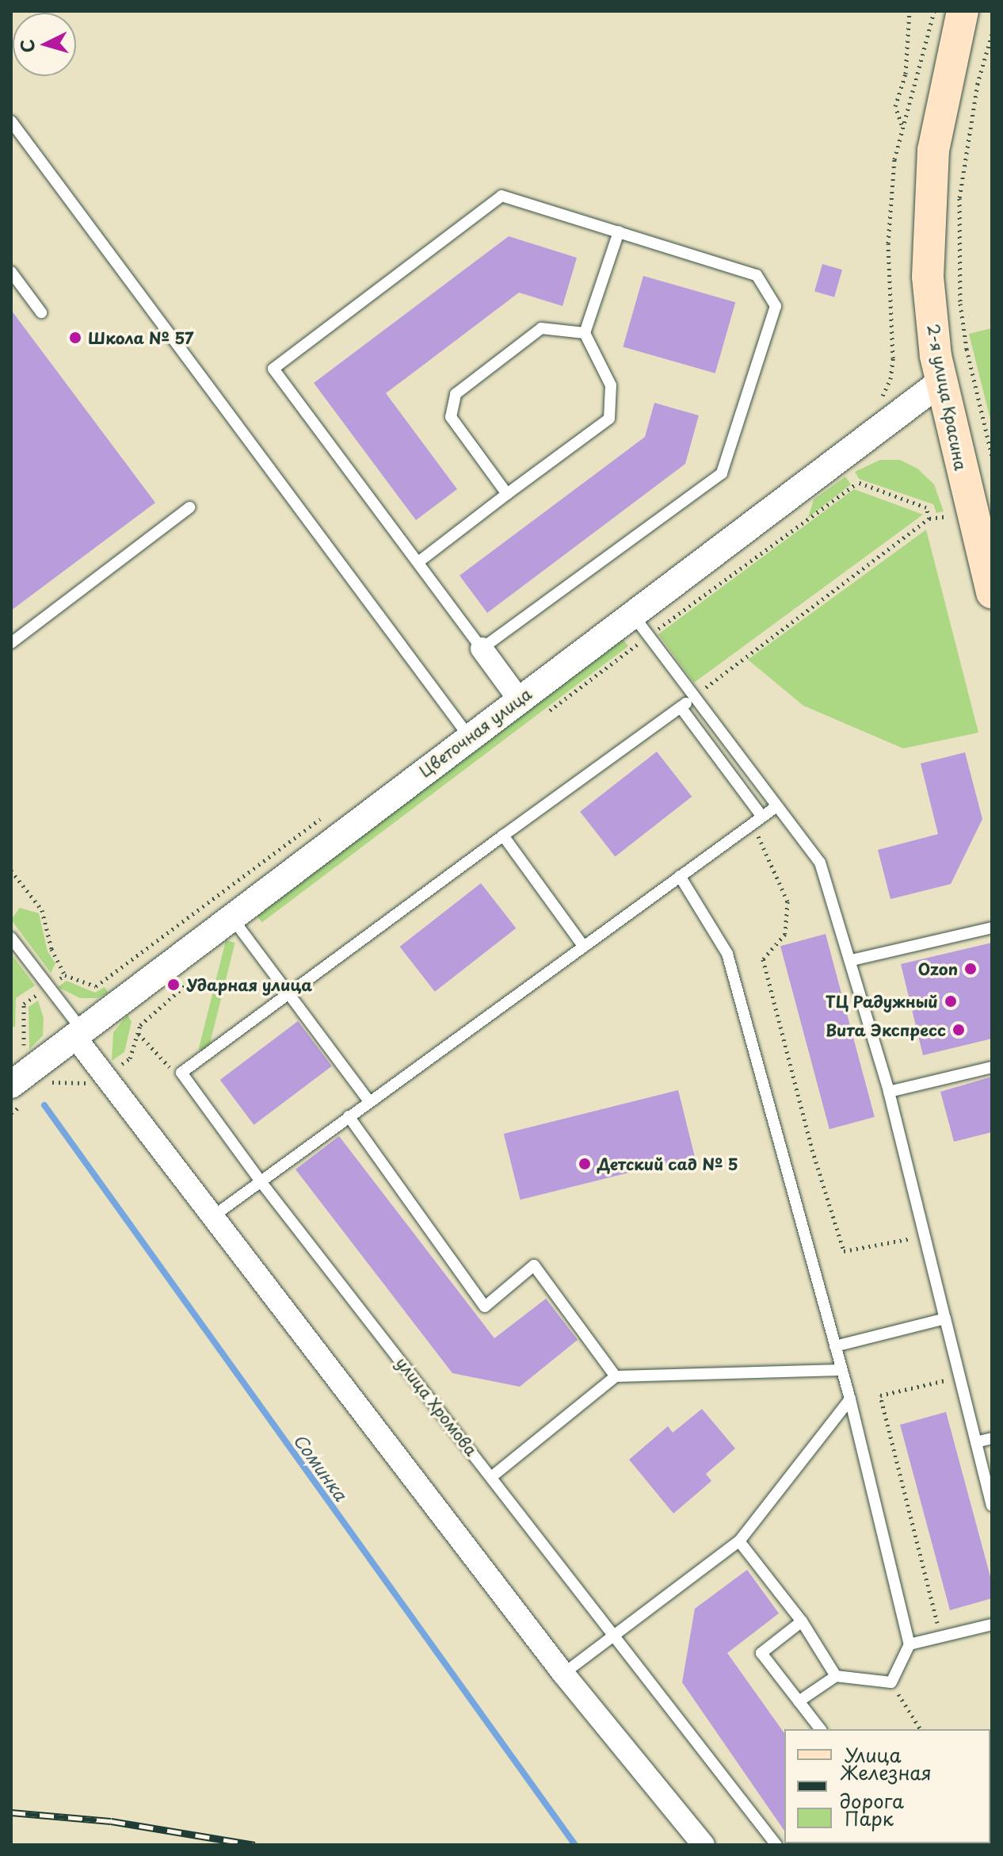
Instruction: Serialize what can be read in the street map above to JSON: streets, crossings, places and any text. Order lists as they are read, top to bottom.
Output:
{
  "streets": {
    "main road": ["2-я улица Красина"],
    "street": ["Цветочная улица"],
    "lane": ["улица Хромова"]
  },
  "crossings": [
    ["2-я улица Красина", "Цветочная улица"]
  ],
  "water": ["Соминка"],
  "places": [
    "Школа № 57",
    "Ozon",
    "Ударная улица",
    "ТЦ Радужный",
    "Вита Экспресс",
    "Детский сад № 5"
  ],
  "legend": ["Улица", "Железная дорога", "Парк"],
  "north": "left"
}
